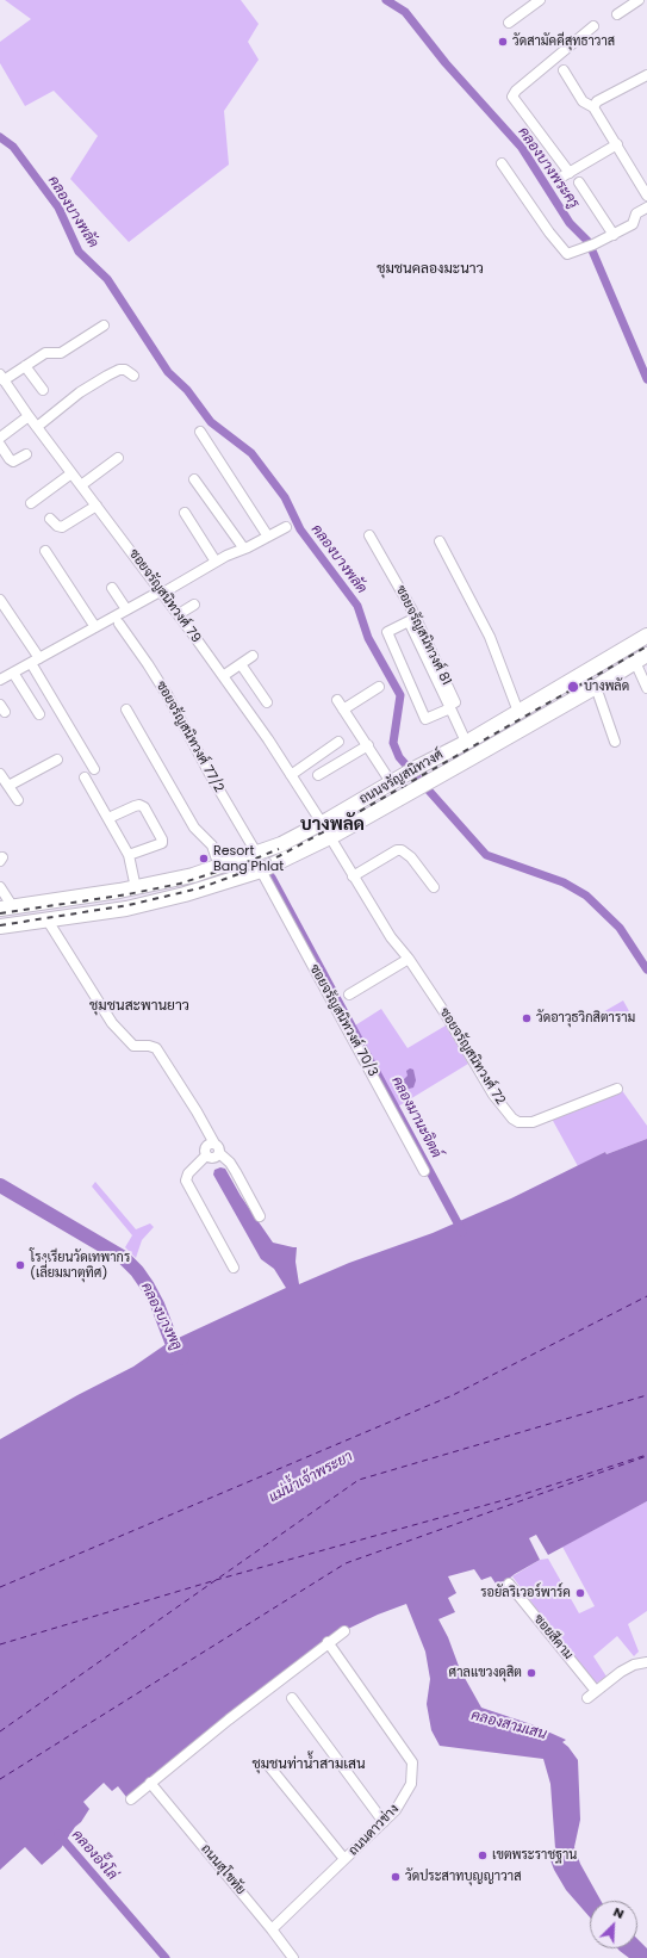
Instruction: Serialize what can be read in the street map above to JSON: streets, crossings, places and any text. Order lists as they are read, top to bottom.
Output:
{
  "streets": {
    "main road": ["ถนนจรัญสนิทวงศ์"],
    "street": [
      "ซอยจรัญสนิทวงศ์ 79",
      "ซอยจรัญสนิทวงศ์ 81",
      "ซอยจรัญสนิทวงศ์ 77/2",
      "ซอยจรัญสนิทวงศ์ 70/3",
      "ซอยจรัญสนิทวงศ์ 72",
      "ซอยสีคาม",
      "ถนนดาวข่าง",
      "ถนนสุโขทัย"
    ]
  },
  "crossings": [
    ["ซอยจรัญสนิทวงศ์ 79", "ถนนจรัญสนิทวงศ์"],
    ["ซอยจรัญสนิทวงศ์ 81", "ถนนจรัญสนิทวงศ์"],
    ["ซอยจรัญสนิทวงศ์ 77/2", "ถนนจรัญสนิทวงศ์"],
    ["ถนนจรัญสนิทวงศ์", "ซอยจรัญสนิทวงศ์ 70/3"],
    ["ถนนจรัญสนิทวงศ์", "ซอยจรัญสนิทวงศ์ 72"],
    ["ถนนดาวข่าง", "ถนนสุโขทัย"]
  ],
  "districts": [
    "ชุมชนคลองมะนาว",
    "บางพลัด",
    "ชุมชนสะพานยาว",
    "ชุมชนท่าน้ำสามเสน"
  ],
  "water": [
    "คลองบางพระครู",
    "คลองบางพลัด",
    "คลองมานะจิตต์",
    "คลองบางพลู",
    "แม่น้ำเจ้าพระยา",
    "คลองสามเสน",
    "คลองอั๊งโล่"
  ],
  "places": [
    "วัดสามัคคีสุทธาวาส",
    "บางพลัด",
    "Resort Bang Phlat",
    "วัดอาวุธวิกสิตาราม",
    "โรงเรียนวัดเทพากร (เลี่ยมมาตุทิศ)",
    "รอยัลริเวอร์พาร์ค",
    "ศาลแขวงดุสิต",
    "เขตพระราชฐาน",
    "วัดประสาทบุญญาวาส"
  ],
  "north": "top right"
}
